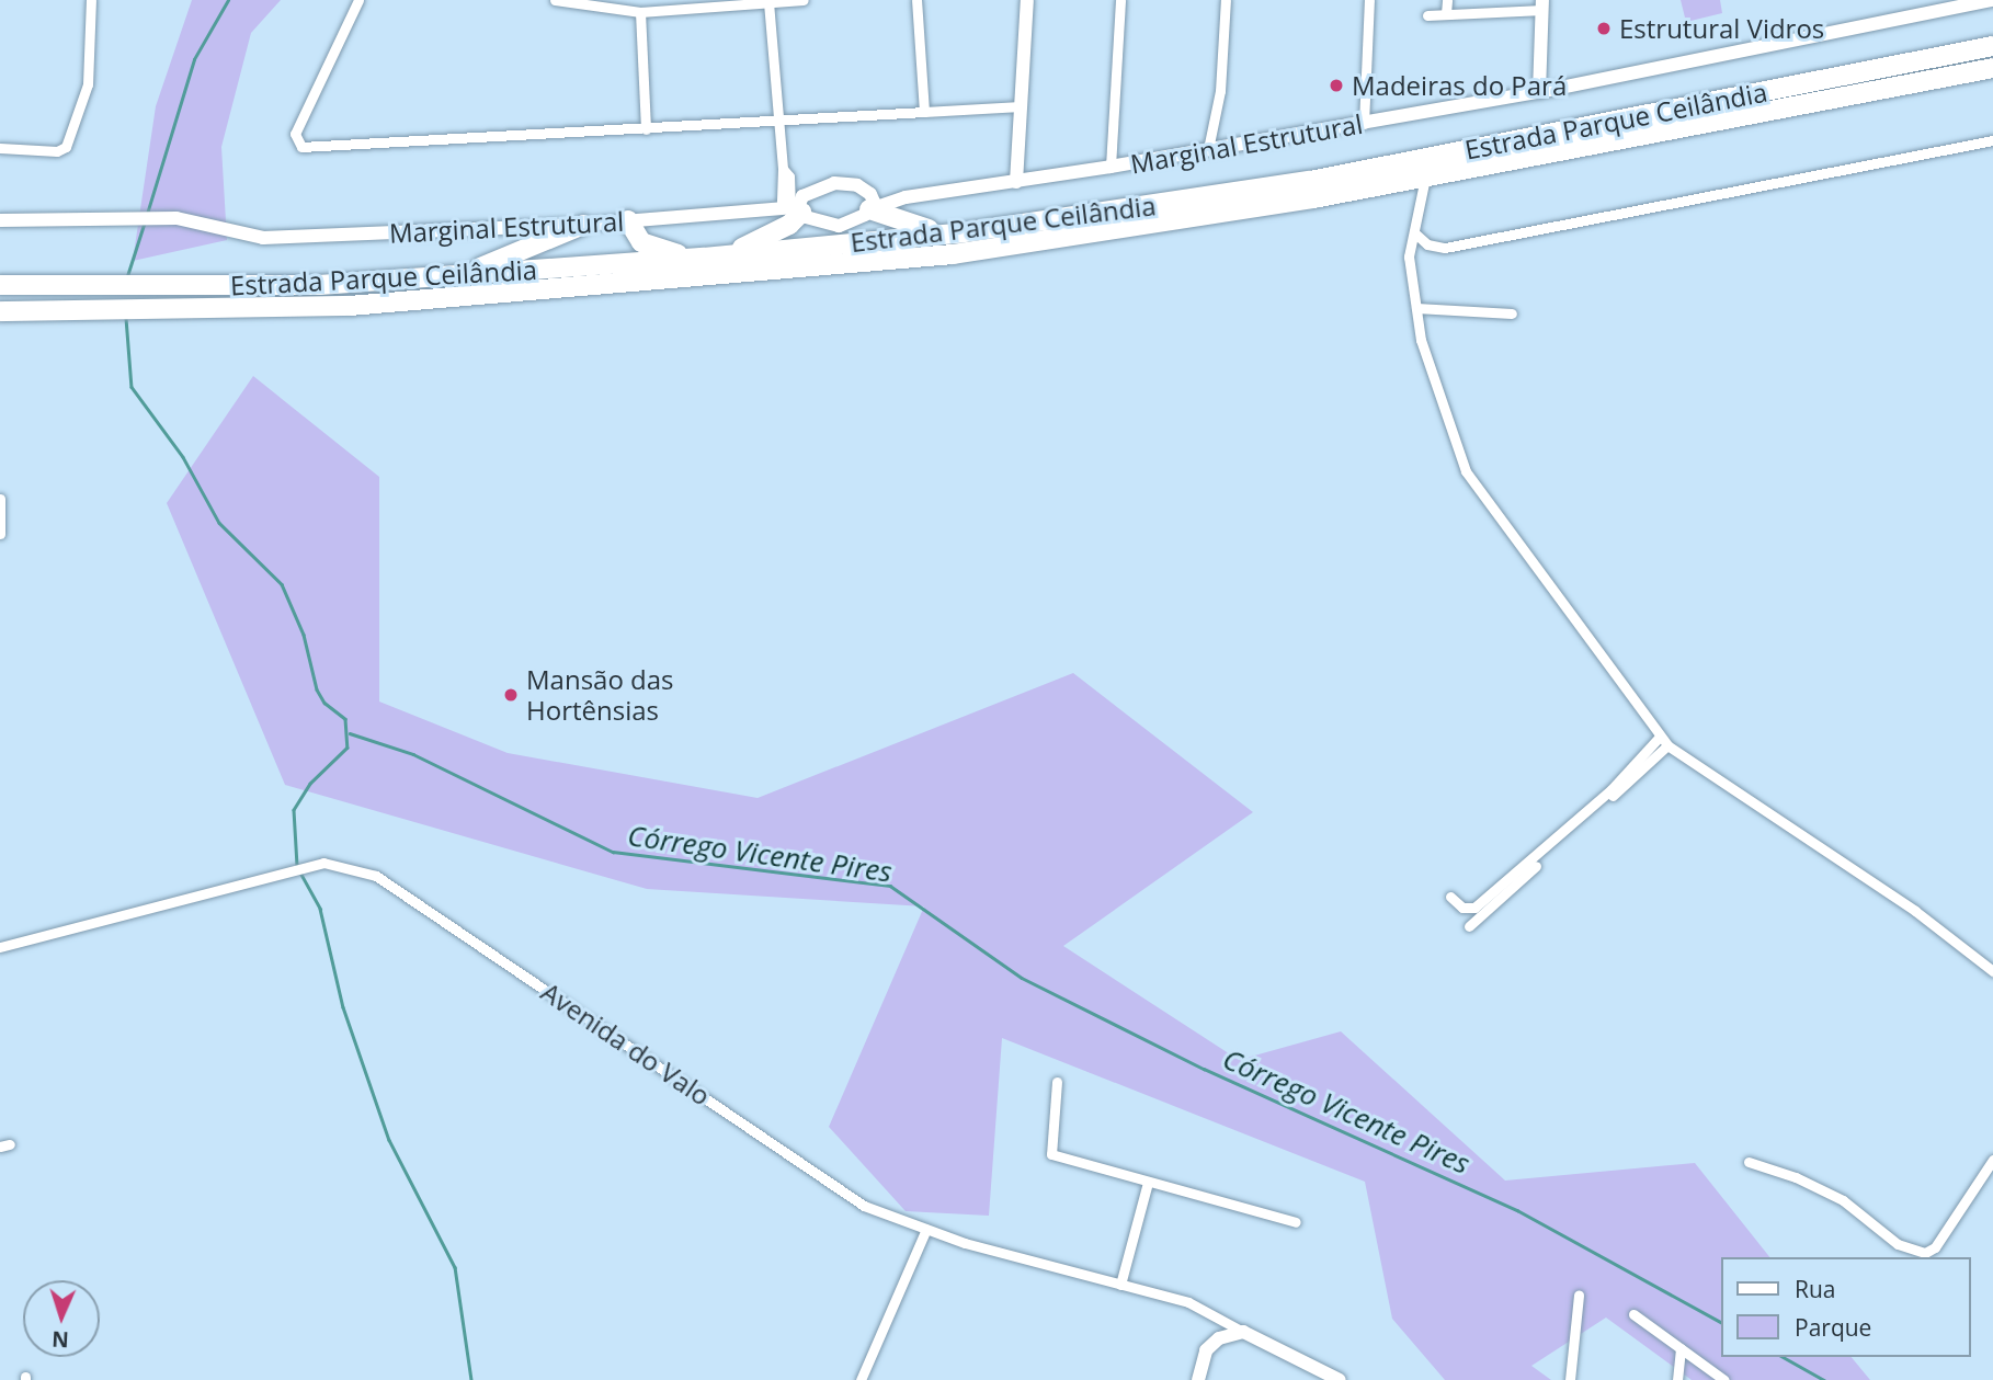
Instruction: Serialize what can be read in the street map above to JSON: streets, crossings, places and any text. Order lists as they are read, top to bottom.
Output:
{
  "streets": {
    "highway": ["Estrada Parque Ceilândia"],
    "main road": ["Marginal Estrutural"],
    "street": ["Avenida do Valo"]
  },
  "water": ["Córrego Vicente Pires"],
  "places": ["Estrutural Vidros", "Madeiras do Pará", "Mansão das Hortênsias"],
  "legend": ["Rua", "Parque"],
  "north": "bottom"
}
